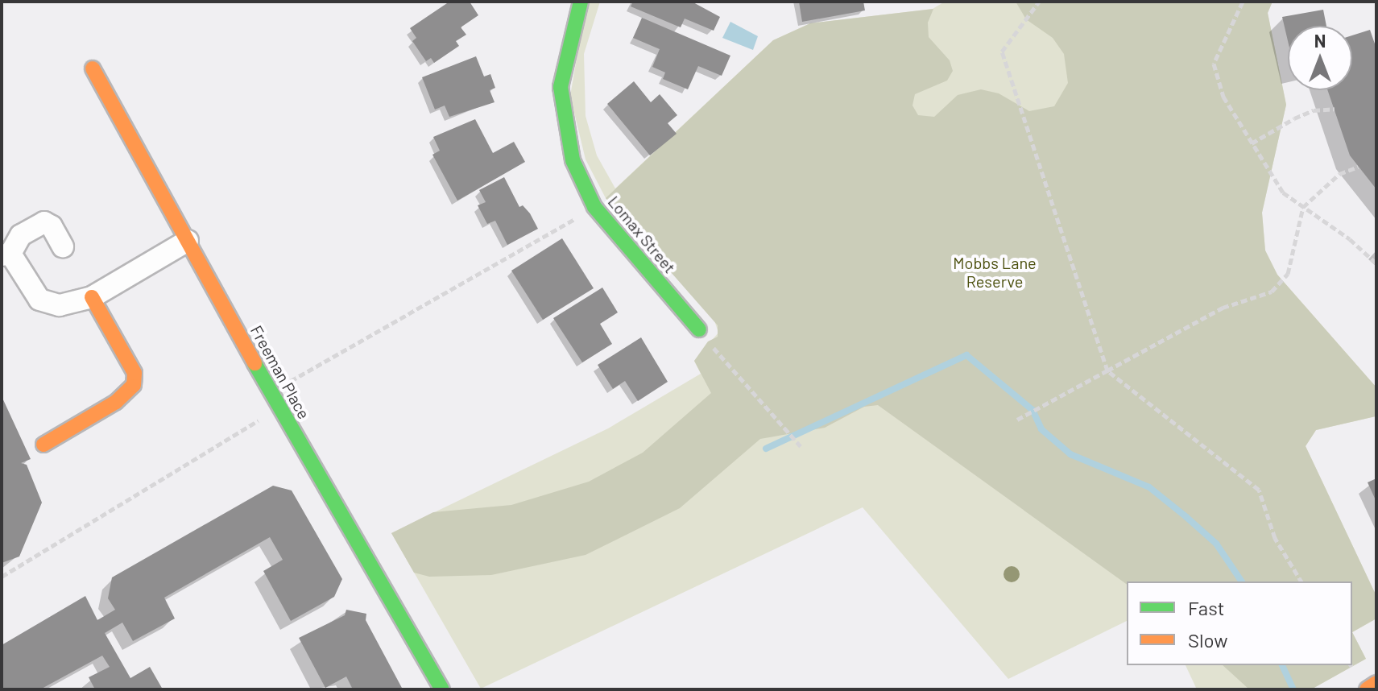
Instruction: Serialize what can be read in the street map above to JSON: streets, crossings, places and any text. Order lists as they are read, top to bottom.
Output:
{
  "streets": {
    "street": ["Lomax Street", "Freeman Place"]
  },
  "parks": ["Mobbs Lane Reserve"],
  "legend": ["Fast", "Slow"],
  "north": "top"
}
